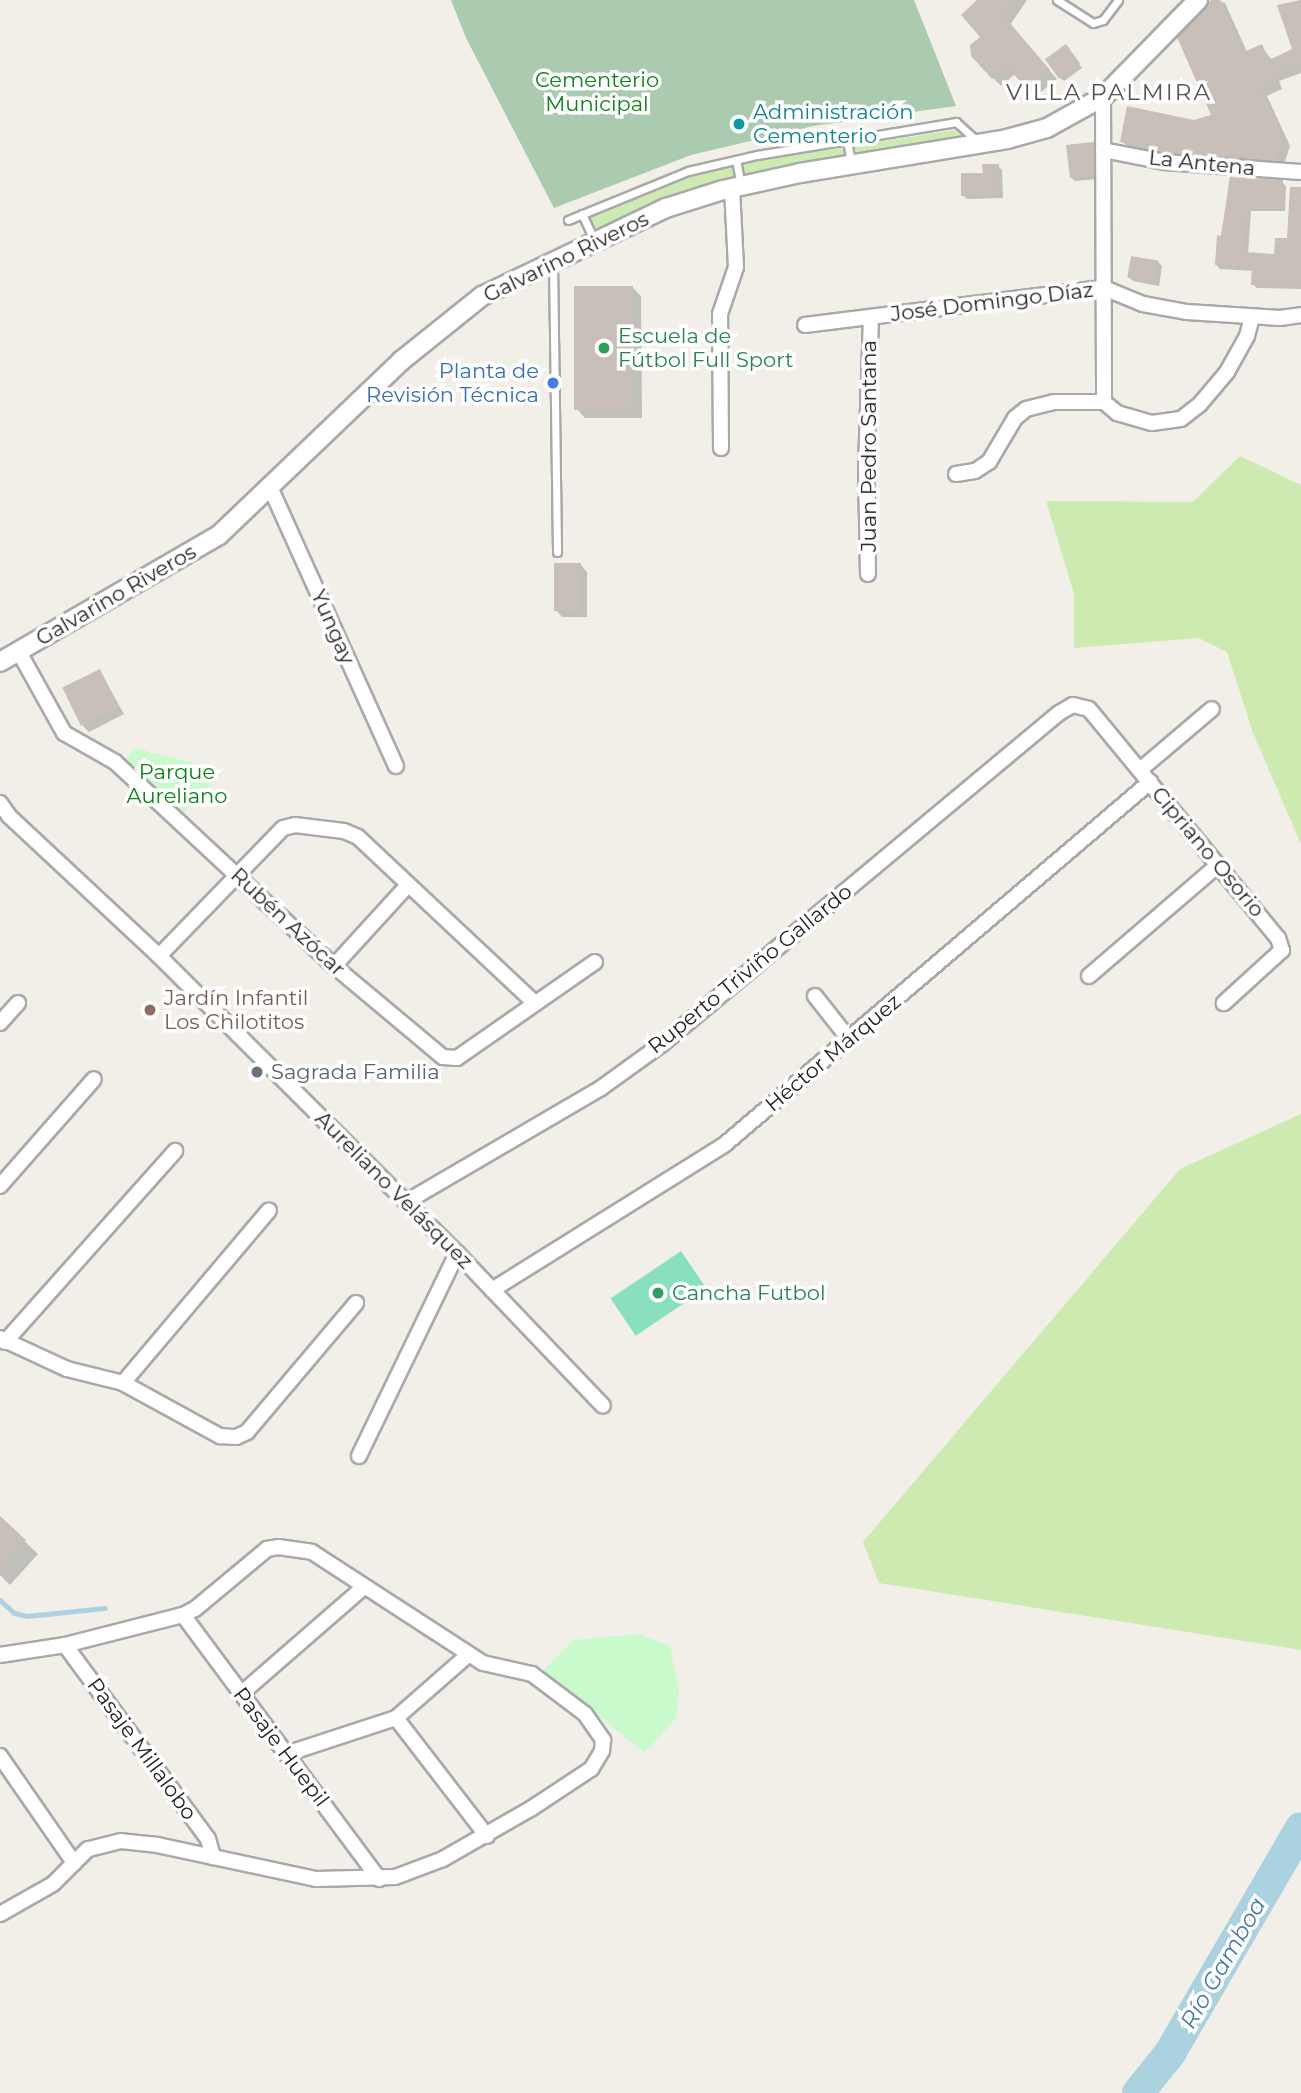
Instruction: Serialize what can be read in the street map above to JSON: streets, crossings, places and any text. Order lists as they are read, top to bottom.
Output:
{
  "streets": {
    "street": [
      "La Antena",
      "Galvarino Riveros",
      "José Domingo Díaz",
      "Juan Pedro Santana",
      "Yungay",
      "Cipriano Osorio",
      "Rubén Azócar",
      "Ruperto Triviño Gallardo",
      "Héctor Márquez",
      "Aureliano Velásquez",
      "Pasaje Huepil",
      "Pasaje Millalobo"
    ]
  },
  "crossings": [
    ["Galvarino Riveros", "Yungay"],
    ["Galvarino Riveros", "Rubén Azócar"],
    ["José Domingo Díaz", "Juan Pedro Santana"],
    ["Cipriano Osorio", "Ruperto Triviño Gallardo"],
    ["Cipriano Osorio", "Héctor Márquez"],
    ["Ruperto Triviño Gallardo", "Aureliano Velásquez"],
    ["Héctor Márquez", "Aureliano Velásquez"]
  ],
  "districts": ["VILLA PALMIRA"],
  "water": ["Río Gamboa"],
  "parks": ["Cementerio Municipal", "Parque Aureliano"],
  "places": [
    "Administración Cementerio",
    "Escuela de Fútbol Full Sport",
    "Planta de Revisión Técnica",
    "Jardín Infantil Los Chilotitos",
    "Sagrada Familia",
    "Cancha Futbol"
  ]
}
